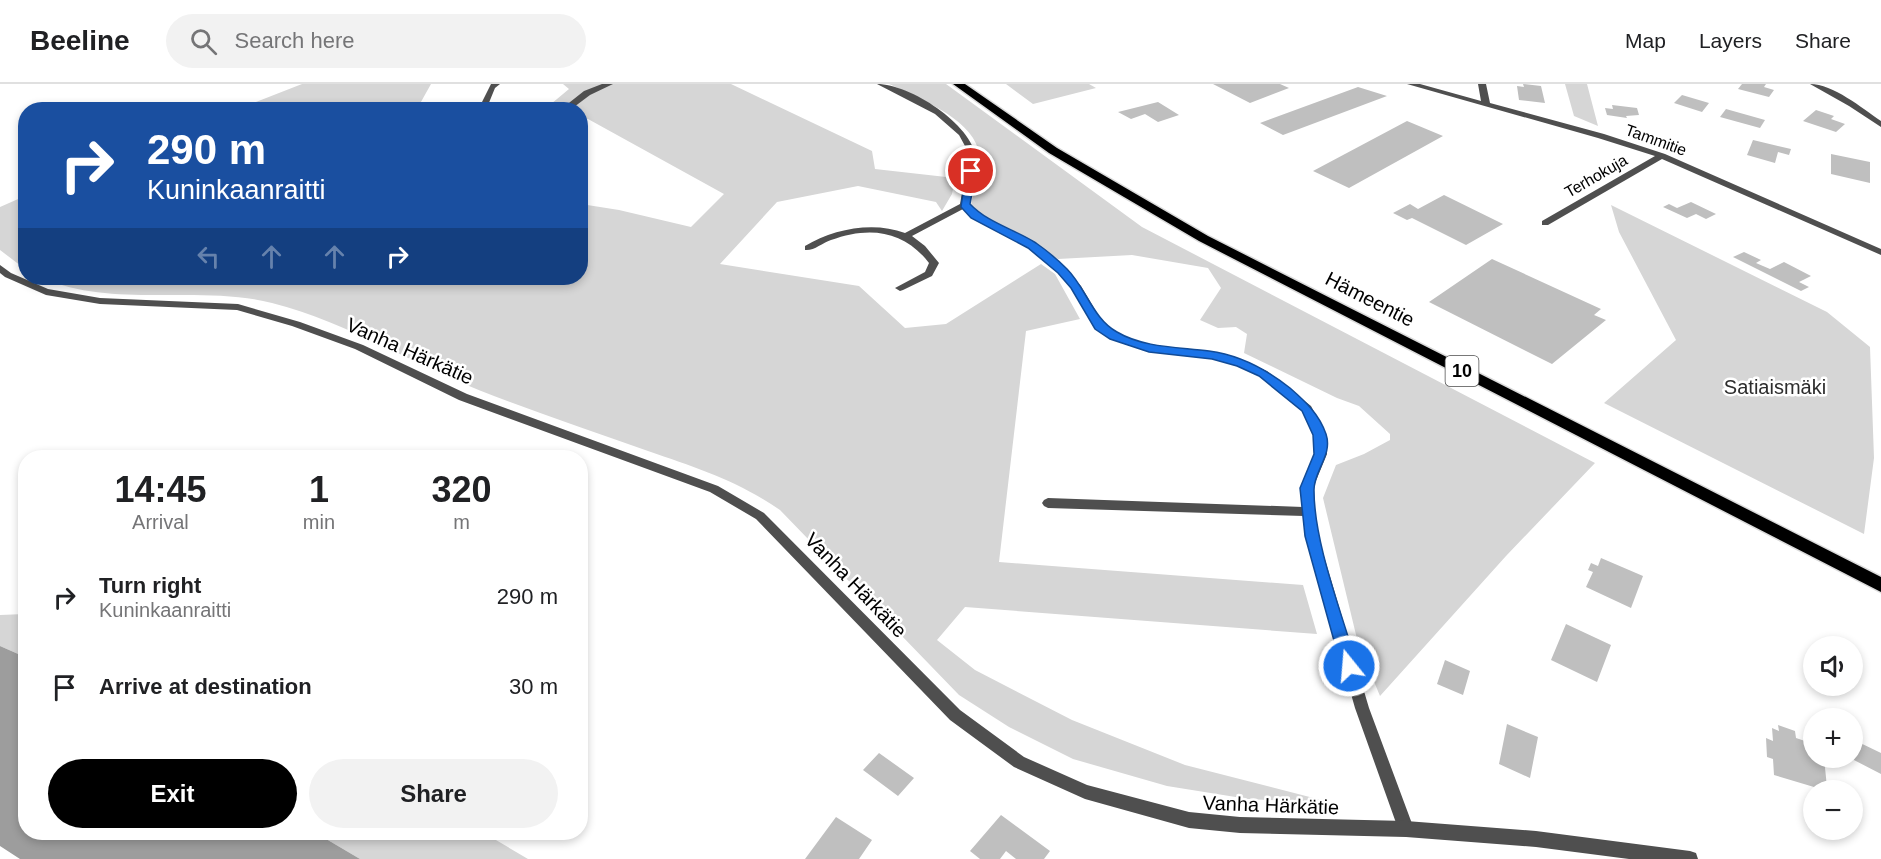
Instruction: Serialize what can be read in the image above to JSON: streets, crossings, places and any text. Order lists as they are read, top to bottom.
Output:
{
  "streets": {
    "highway": ["Hämeentie", "10"],
    "street": ["Tammitie", "Terhokuja", "Vanha Härkätie"]
  },
  "crossings": [
    ["Tammitie", "Terhokuja"]
  ],
  "parks": ["Satiaismäki"],
  "page": {
    "header": "Beeline",
    "search": "Search here",
    "nav": ["Map", "Layers", "Share"],
    "turn": ["290 m", "Kuninkaanraitti"],
    "eta": [
      "14:45",
      "Arrival",
      "1",
      "min",
      "320",
      "m"
    ],
    "list": [
      {
        "name": "Turn right",
        "note": "Kuninkaanraitti",
        "value": "290 m"
      },
      {
        "name": "Arrive at destination",
        "value": "30 m"
      }
    ],
    "map_buttons": ["+", "−"],
    "buttons": ["Exit", "Share"]
  }
}
